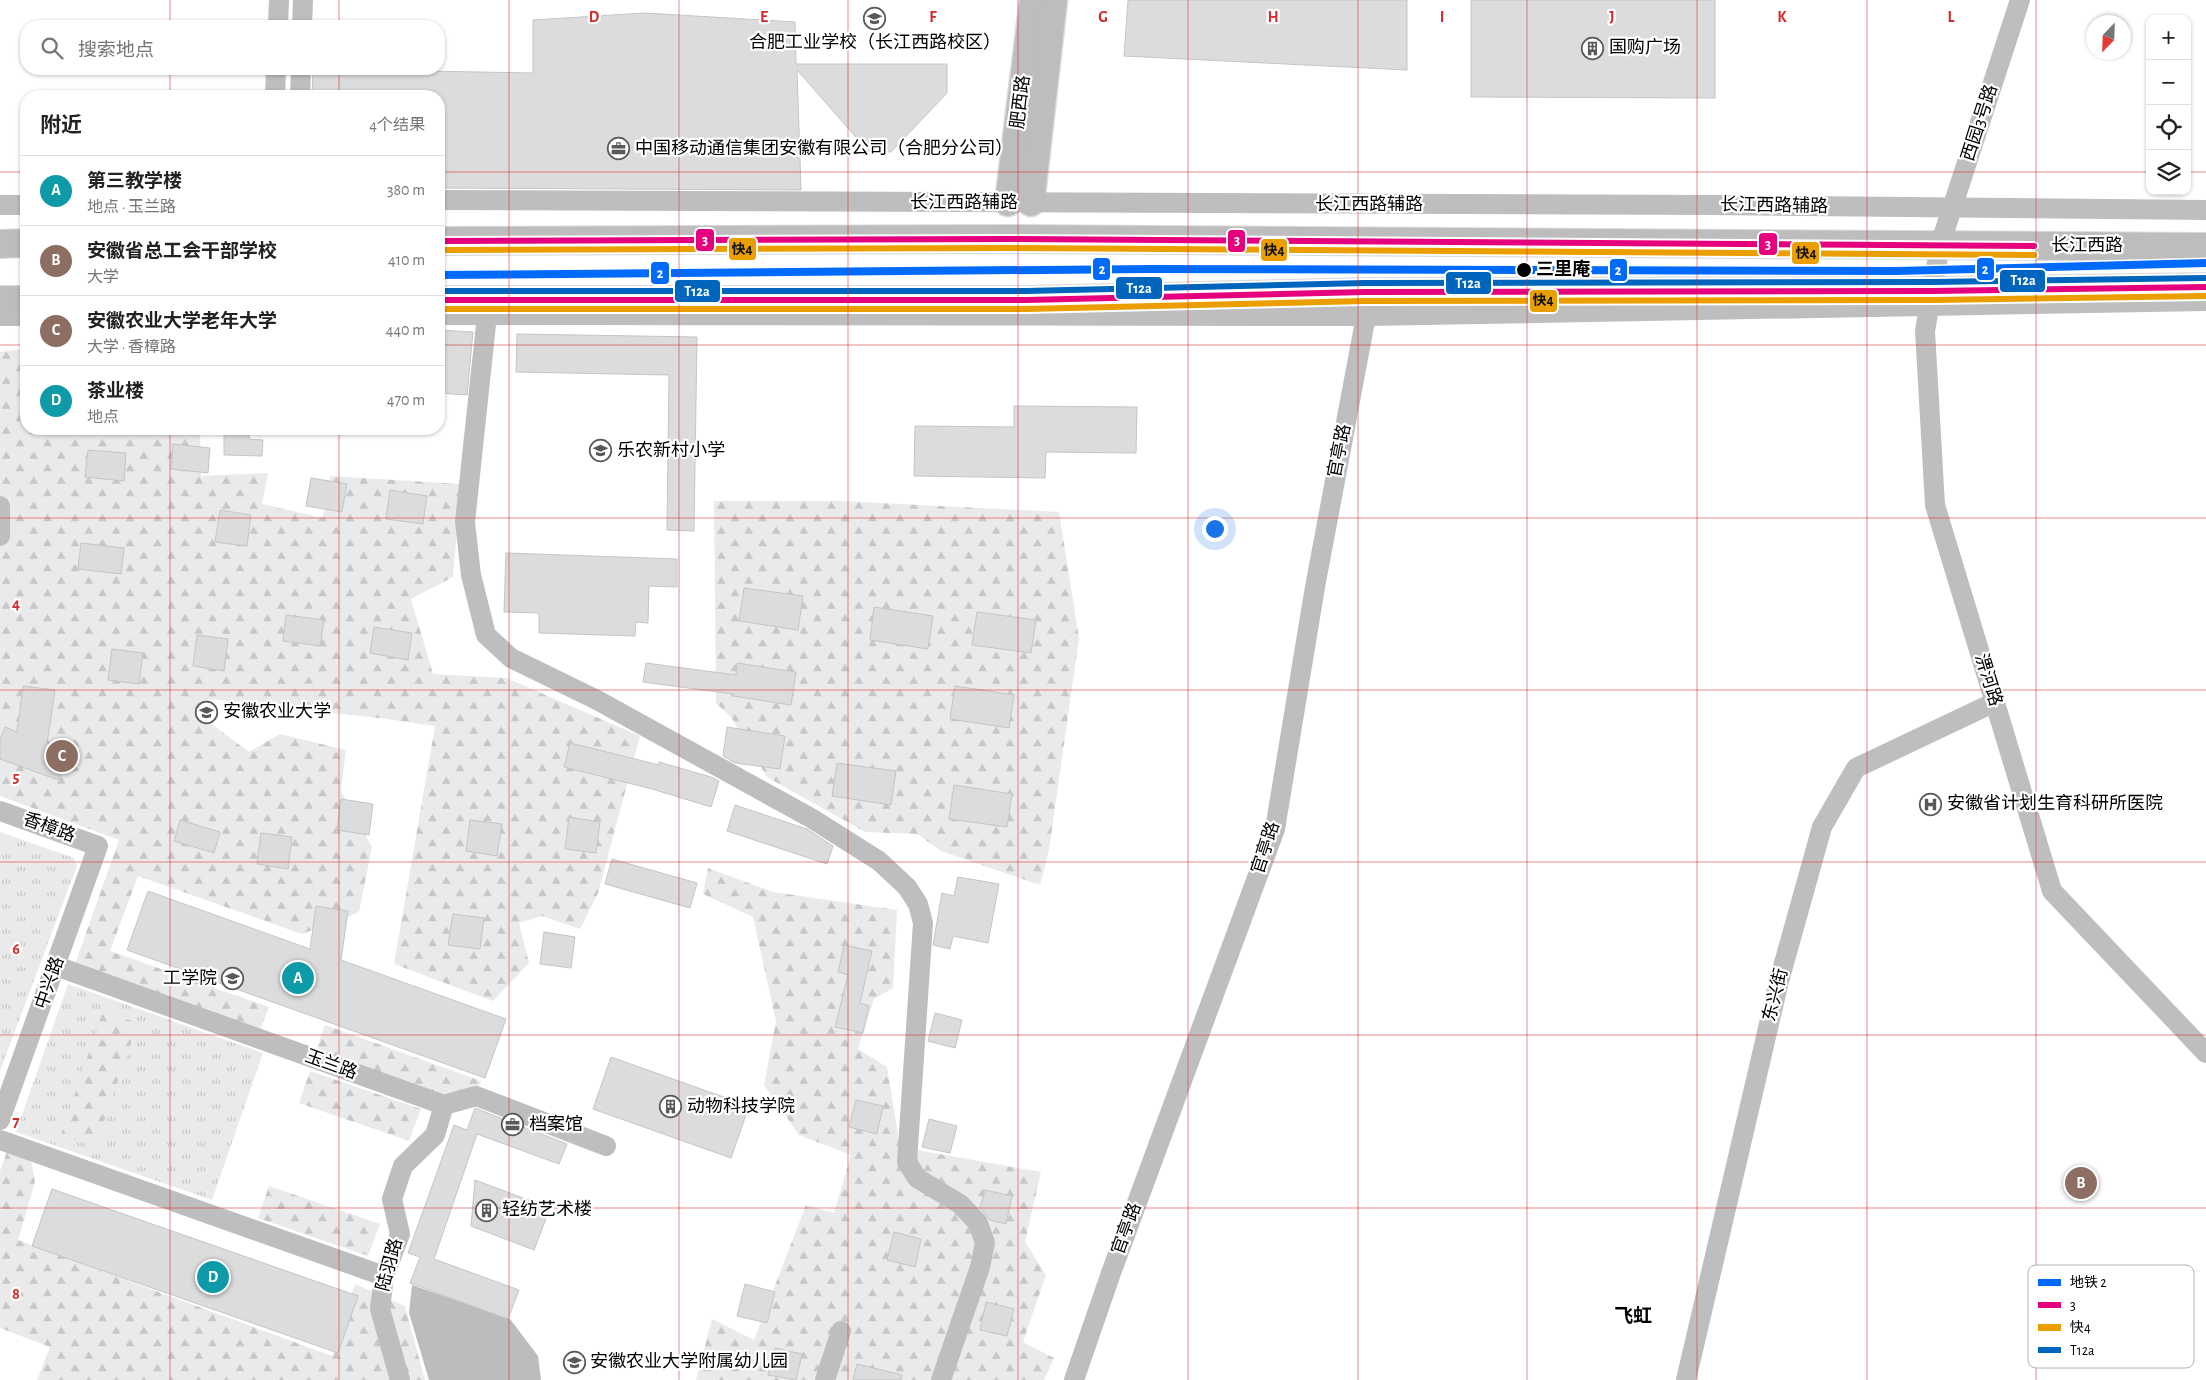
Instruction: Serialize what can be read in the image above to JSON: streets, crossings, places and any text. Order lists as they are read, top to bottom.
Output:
{
  "streets": {
    "highway": ["长江西路"],
    "main road": ["肥西路"],
    "street": [
      "西园3号路",
      "长江西路辅路",
      "官亭路",
      "淠河路",
      "香樟路",
      "中兴路",
      "东兴街",
      "玉兰路",
      "陆羽路"
    ]
  },
  "crossings": [
    ["肥西路", "长江西路辅路"],
    ["西园3号路", "长江西路辅路"],
    ["西园3号路", "长江西路"],
    ["西园3号路", "淠河路"],
    ["长江西路", "淠河路"],
    ["淠河路", "东兴街"],
    ["香樟路", "中兴路"],
    ["中兴路", "玉兰路"],
    ["玉兰路", "陆羽路"]
  ],
  "districts": ["飞虹"],
  "places": {
    "school or university": [
      "合肥工业学校（长江西路校区）",
      "乐农新村小学",
      "安徽农业大学",
      "工学院",
      "安徽农业大学附属幼儿园"
    ],
    "building": ["国购广场", "动物科技学院", "轻纺艺术楼"],
    "office": ["中国移动通信集团安徽有限公司（合肥分公司）", "档案馆"],
    "other": ["三里庵"],
    "hospital": ["安徽省计划生育科研所医院"]
  },
  "lines": [
    "transit line 3",
    "transit line 快4",
    "metro line 2",
    "transit line T12a"
  ],
  "legend": [
    "地铁 2",
    "3",
    "快4",
    "T12a"
  ],
  "north": "bottom left",
  "page": {
    "map_buttons": ["+", "−"],
    "search": "搜索地点",
    "heading": ["附近", "4个结果"],
    "list": [
      {
        "mark": "A",
        "name": "第三教学楼",
        "note": "地点 · 玉兰路",
        "value": "380 m"
      },
      {
        "mark": "B",
        "name": "安徽省总工会干部学校",
        "note": "大学",
        "value": "410 m"
      },
      {
        "mark": "C",
        "name": "安徽农业大学老年大学",
        "note": "大学 · 香樟路",
        "value": "440 m"
      },
      {
        "mark": "D",
        "name": "茶业楼",
        "note": "地点",
        "value": "470 m"
      }
    ],
    "pins": [
      "C",
      "A",
      "B",
      "D"
    ]
  },
  "grid": {
    "columns": [
      "D",
      "E",
      "F",
      "G",
      "H",
      "I",
      "J",
      "K",
      "L"
    ],
    "rows": [
      "4",
      "5",
      "6",
      "7",
      "8"
    ]
  }
}
